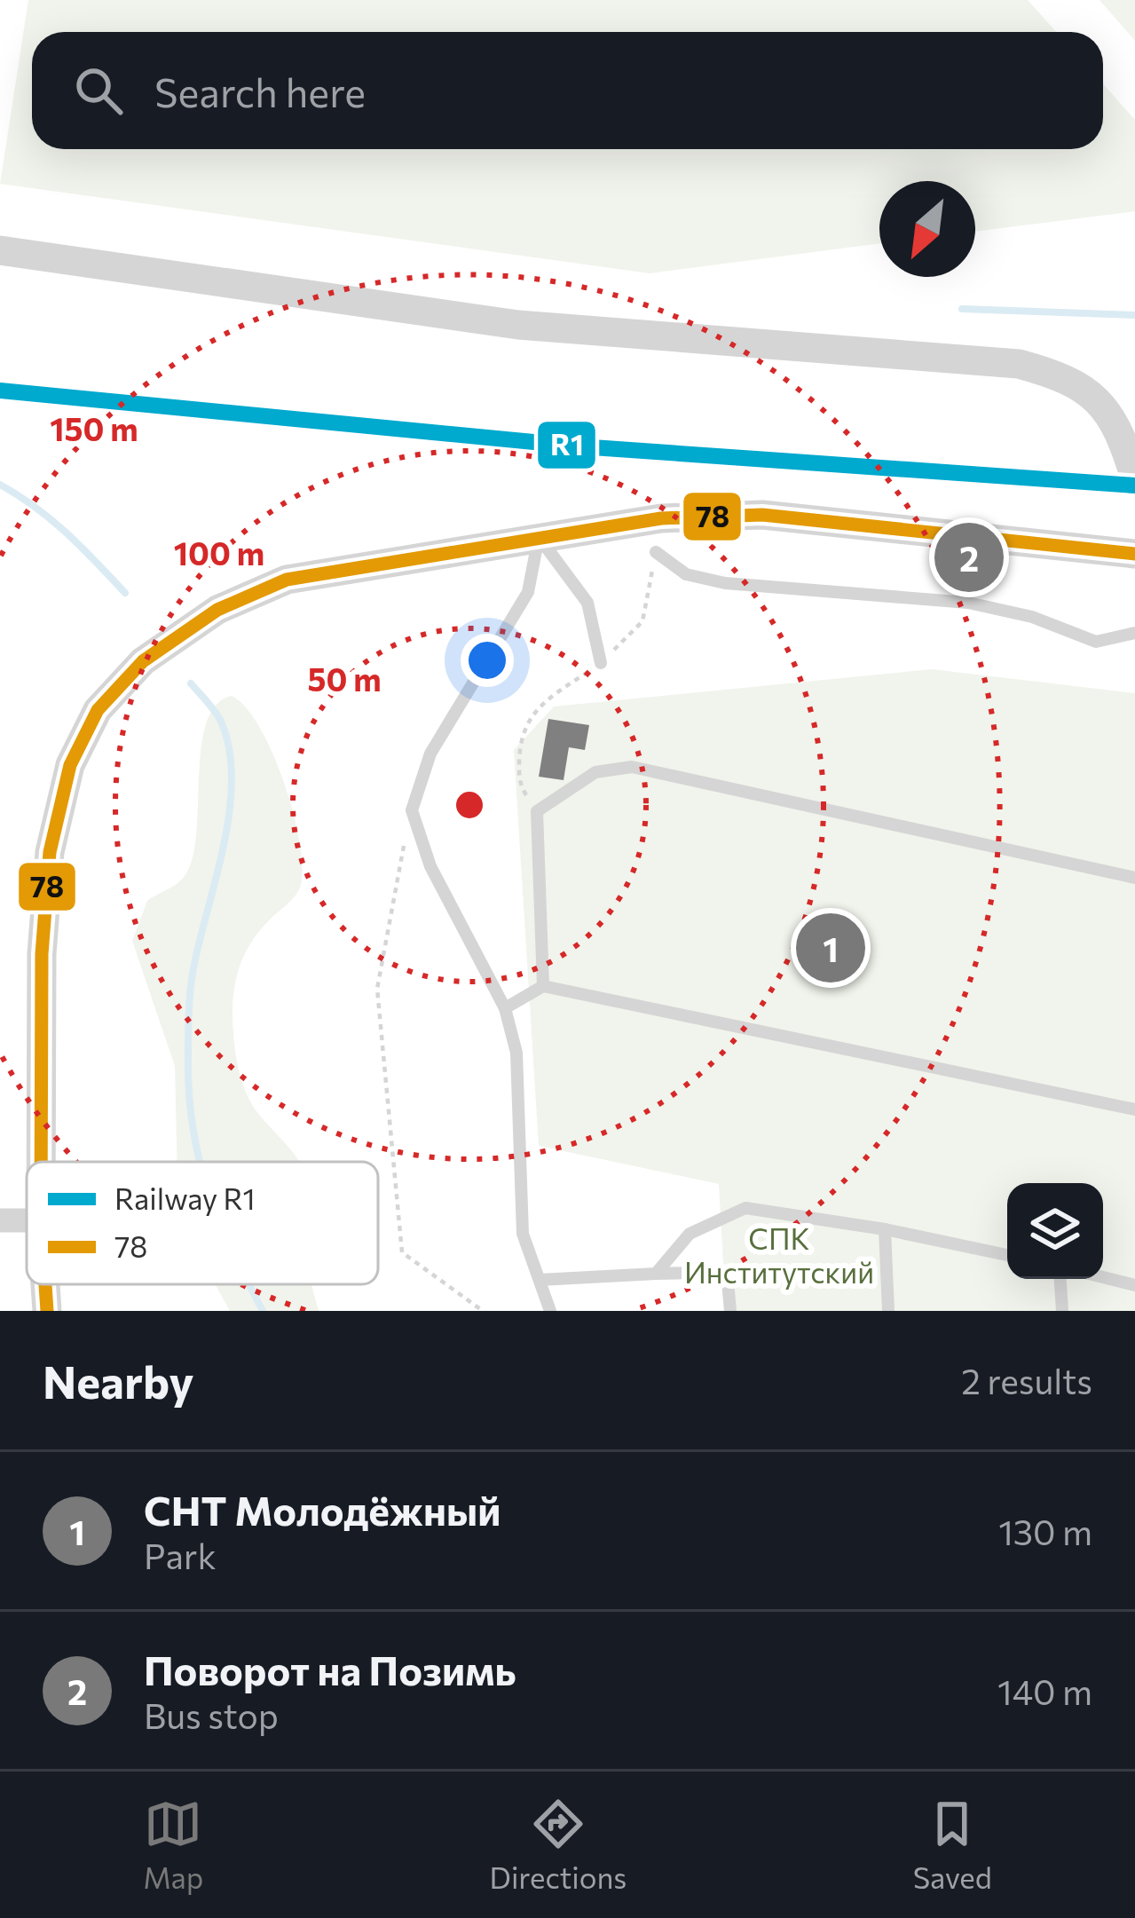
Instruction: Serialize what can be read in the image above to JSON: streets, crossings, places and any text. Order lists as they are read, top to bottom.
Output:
{
  "parks": ["СПК Институтский"],
  "lines": ["rail line R1", "transit line 78"],
  "legend": ["Railway R1", "78"],
  "north": "bottom left",
  "page": {
    "search": "Search here",
    "pins": ["2", "1"],
    "heading": ["Nearby", "2 results"],
    "list": [
      {
        "mark": "1",
        "name": "СНТ Молодёжный",
        "note": "Park",
        "value": "130 m"
      },
      {
        "mark": "2",
        "name": "Поворот на Позимь",
        "note": "Bus stop",
        "value": "140 m"
      }
    ],
    "nav": ["Map", "Directions", "Saved"]
  },
  "rings": ["150 m", "100 m", "50 m"]
}
